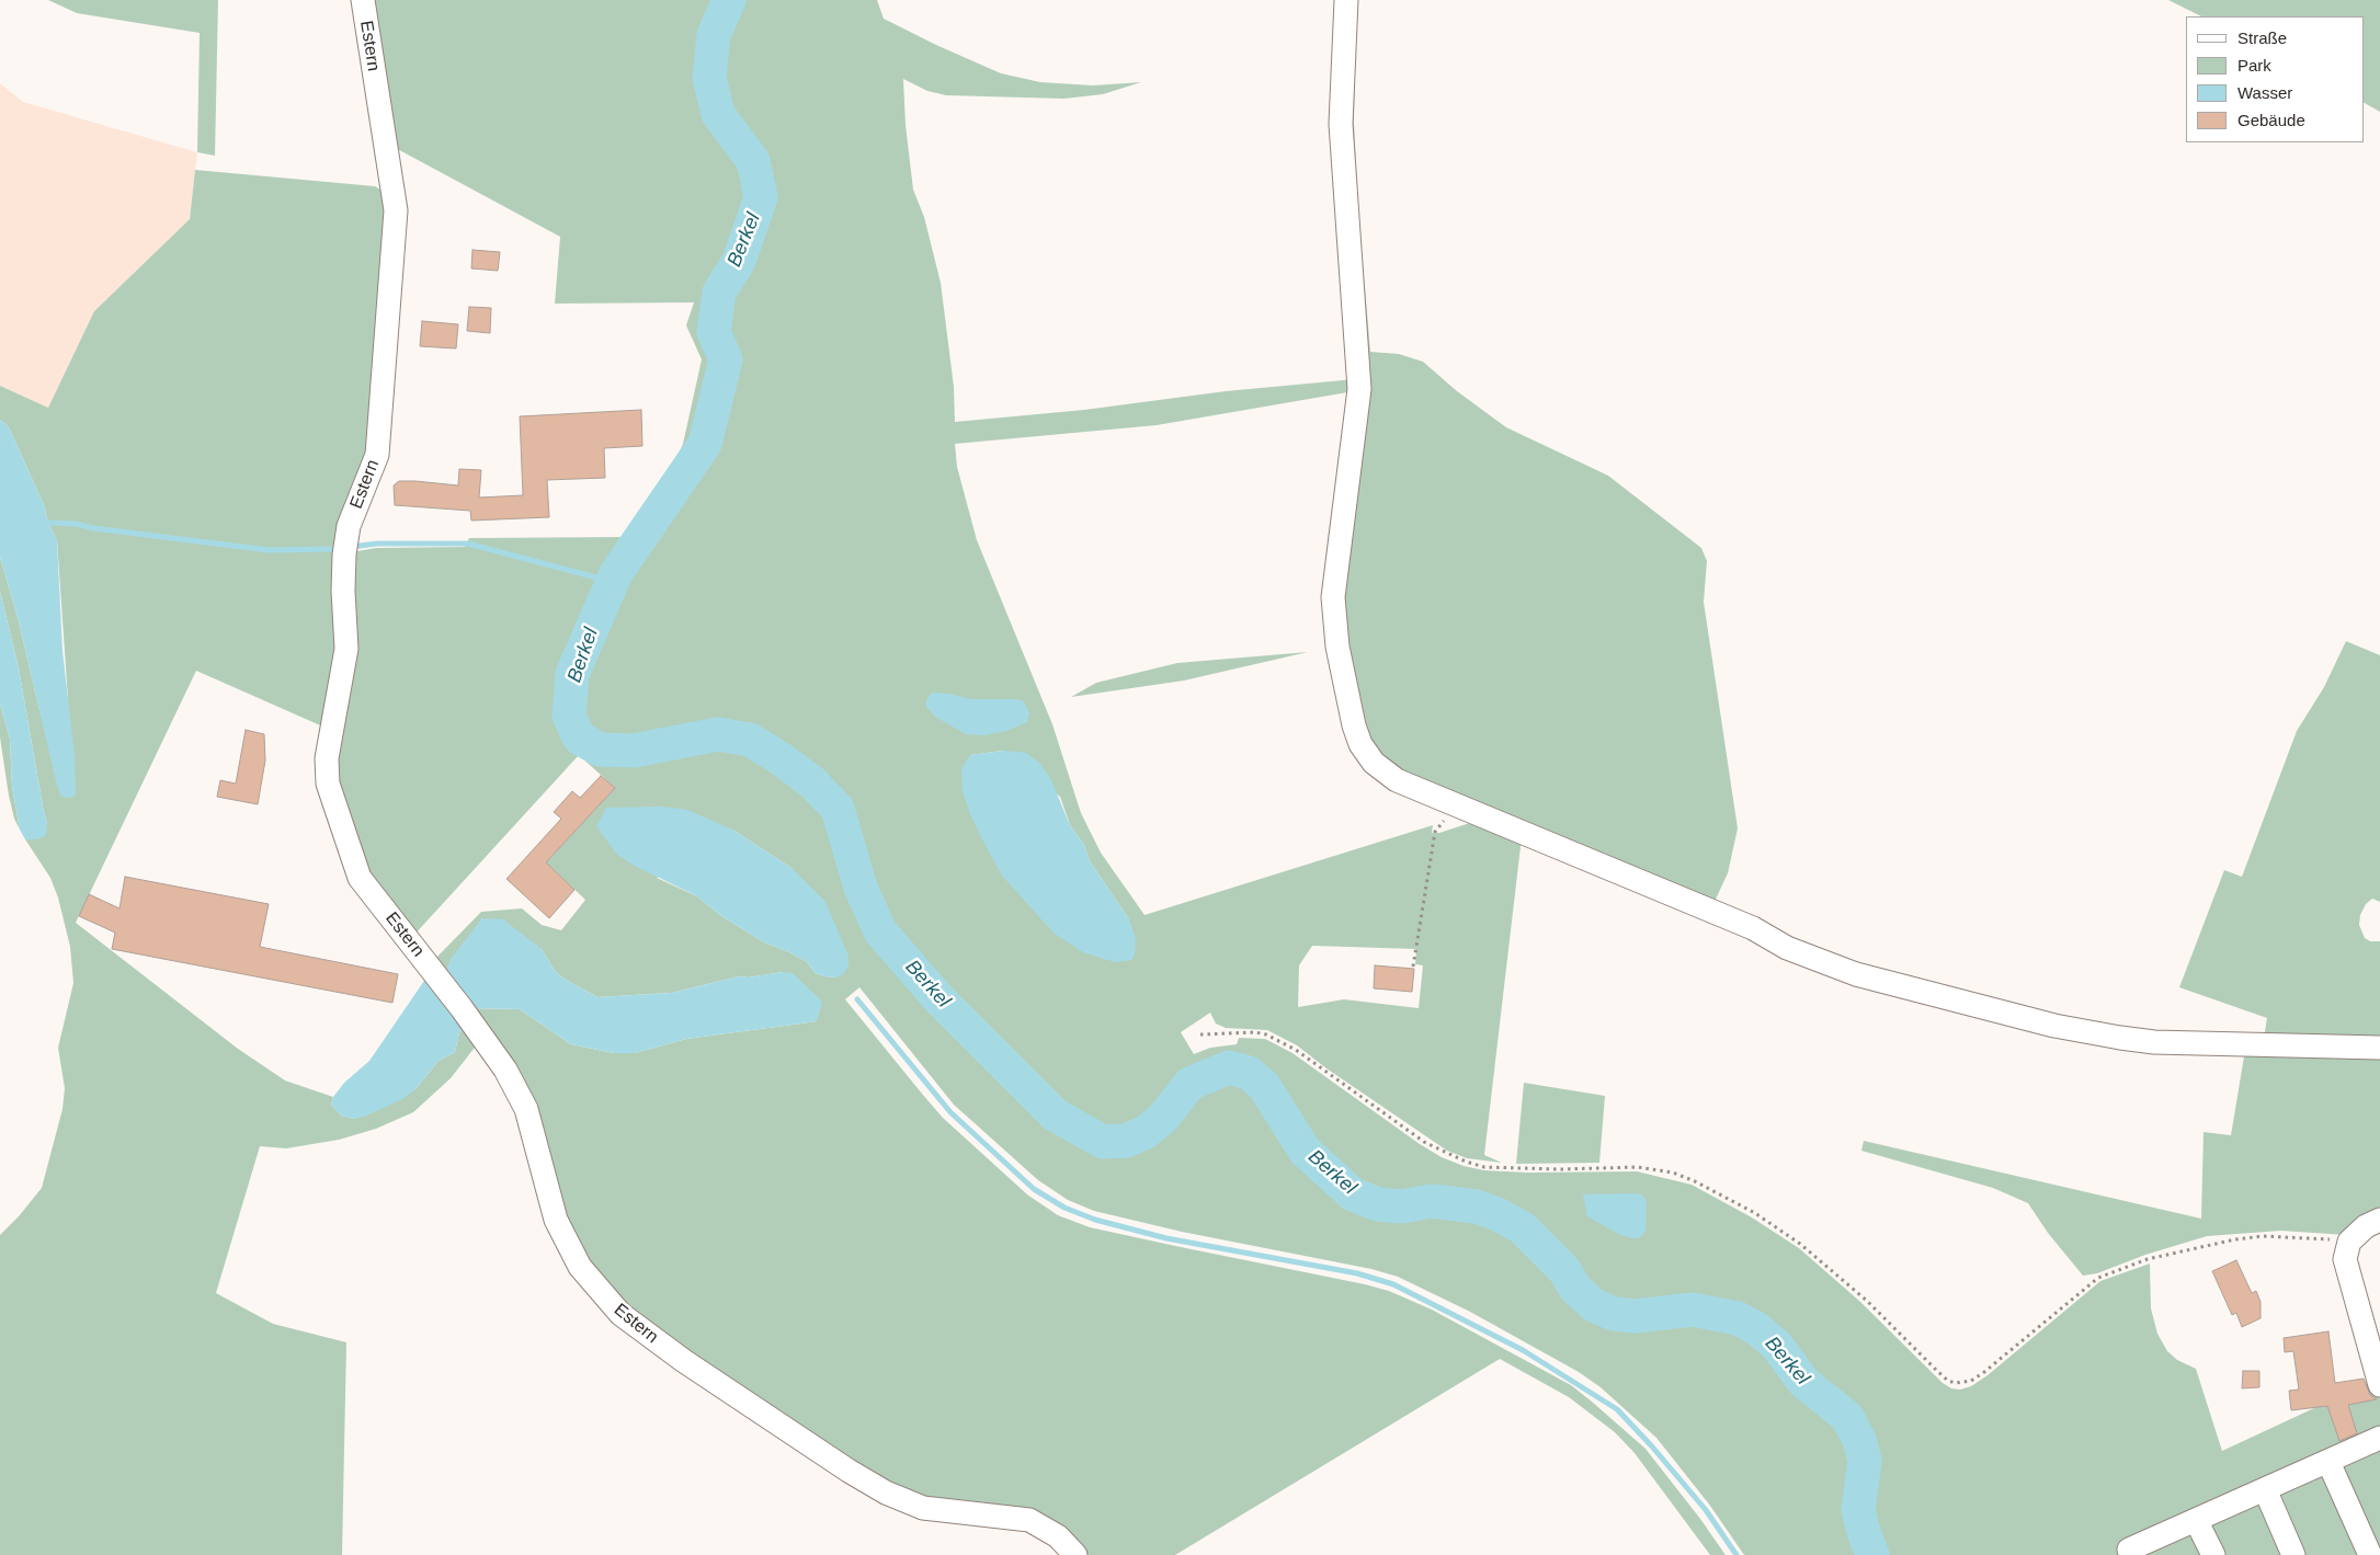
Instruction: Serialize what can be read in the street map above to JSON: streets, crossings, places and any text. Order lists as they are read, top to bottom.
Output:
{
  "streets": {
    "street": ["Estern"]
  },
  "water": ["Berkel"],
  "legend": [
    "Straße",
    "Park",
    "Wasser",
    "Gebäude"
  ]
}
